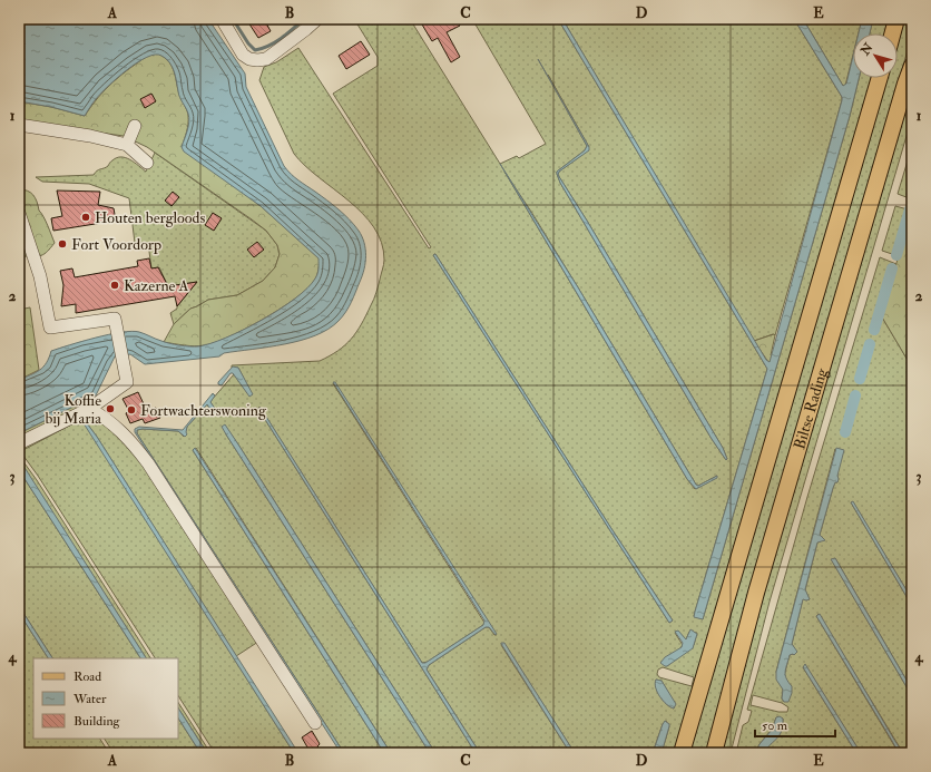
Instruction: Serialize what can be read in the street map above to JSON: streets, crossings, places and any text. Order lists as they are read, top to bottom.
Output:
{
  "streets": {
    "main road": ["Biltse Rading"]
  },
  "places": [
    "Houten bergloods",
    "Fort Voordorp",
    "Kazerne A",
    "Koffie bij Maria",
    "Fortwachterswoning"
  ],
  "legend": ["Road", "Water", "Building"],
  "scale_bar": "50 m",
  "north": "top left",
  "grid": {
    "columns": [
      "A",
      "B",
      "C",
      "D",
      "E"
    ],
    "rows": [
      "1",
      "2",
      "3",
      "4"
    ]
  }
}
